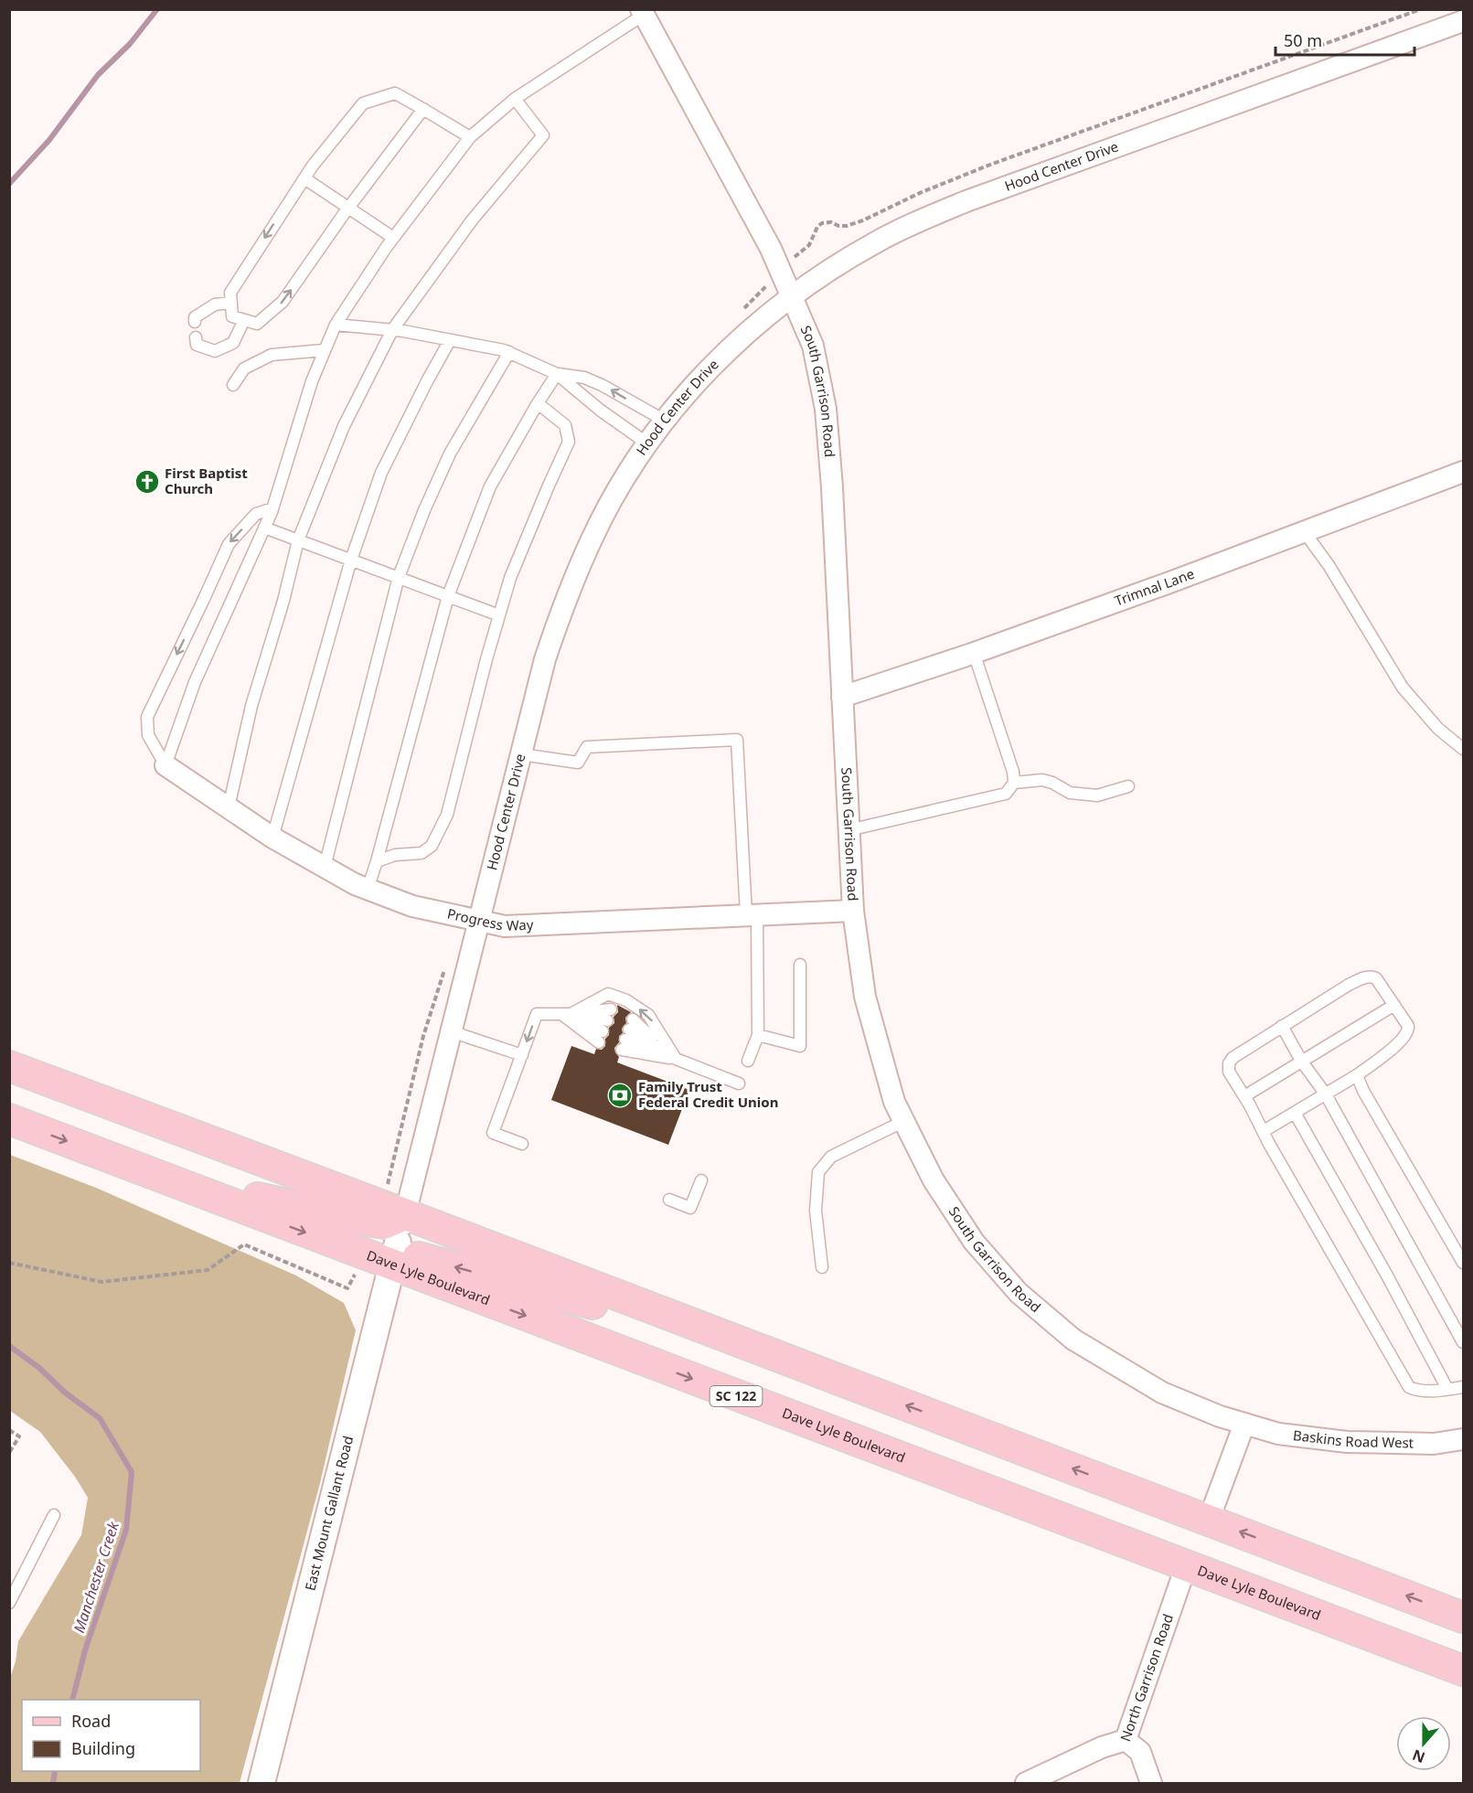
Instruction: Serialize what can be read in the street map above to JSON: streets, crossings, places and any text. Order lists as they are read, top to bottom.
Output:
{
  "streets": {
    "main road": ["Dave Lyle Boulevard", "SC 122"],
    "street": [
      "Hood Center Drive",
      "South Garrison Road",
      "Trimnal Lane",
      "Progress Way",
      "Baskins Road West",
      "East Mount Gallant Road",
      "North Garrison Road"
    ]
  },
  "crossings": [
    ["Hood Center Drive", "South Garrison Road"],
    ["Hood Center Drive", "Progress Way"],
    ["Hood Center Drive", "Dave Lyle Boulevard"],
    ["Hood Center Drive", "East Mount Gallant Road"],
    ["South Garrison Road", "Trimnal Lane"],
    ["South Garrison Road", "Progress Way"],
    ["South Garrison Road", "Baskins Road West"],
    ["Dave Lyle Boulevard", "East Mount Gallant Road"],
    ["Dave Lyle Boulevard", "North Garrison Road"]
  ],
  "water": ["Manchester Creek"],
  "places": {
    "church": ["First Baptist Church"],
    "bank": ["Family Trust Federal Credit Union"]
  },
  "legend": ["Road", "Building"],
  "scale_bar": "50 m",
  "north": "bottom"
}
